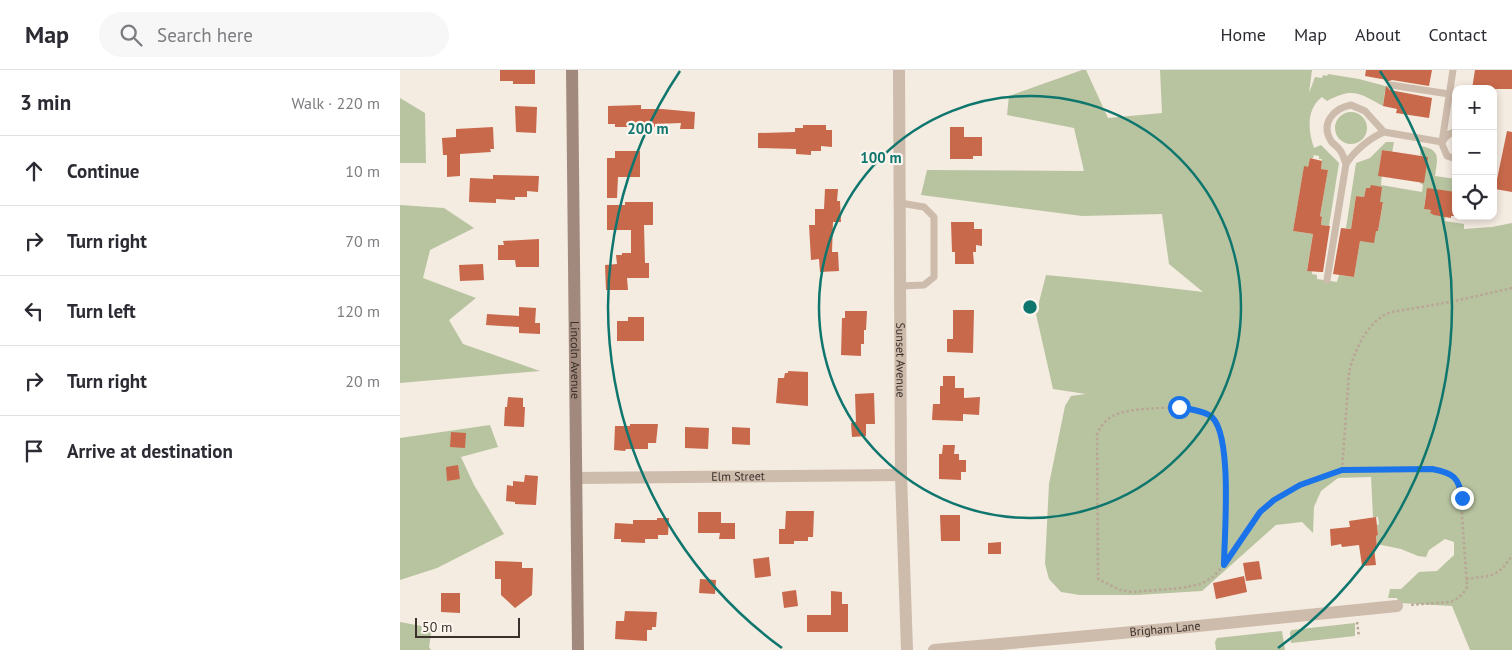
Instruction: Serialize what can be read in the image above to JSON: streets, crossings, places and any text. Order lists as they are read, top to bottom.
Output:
{
  "streets": {
    "street": [
      "Lincoln Avenue",
      "Sunset Avenue",
      "Elm Street",
      "Brigham Lane"
    ]
  },
  "crossings": [
    ["Lincoln Avenue", "Elm Street"],
    ["Sunset Avenue", "Elm Street"]
  ],
  "scale_bar": "50 m",
  "page": {
    "header": "Map",
    "search": "Search here",
    "nav": [
      "Home",
      "Map",
      "About",
      "Contact"
    ],
    "heading": ["3 min", "Walk · 220 m"],
    "map_buttons": ["+", "−"],
    "list": [
      ["Continue", "10 m"],
      ["Turn right", "70 m"],
      ["Turn left", "120 m"],
      ["Turn right", "20 m"],
      "Arrive at destination"
    ],
    "scale": "50 m"
  },
  "rings": ["200 m", "100 m"]
}
